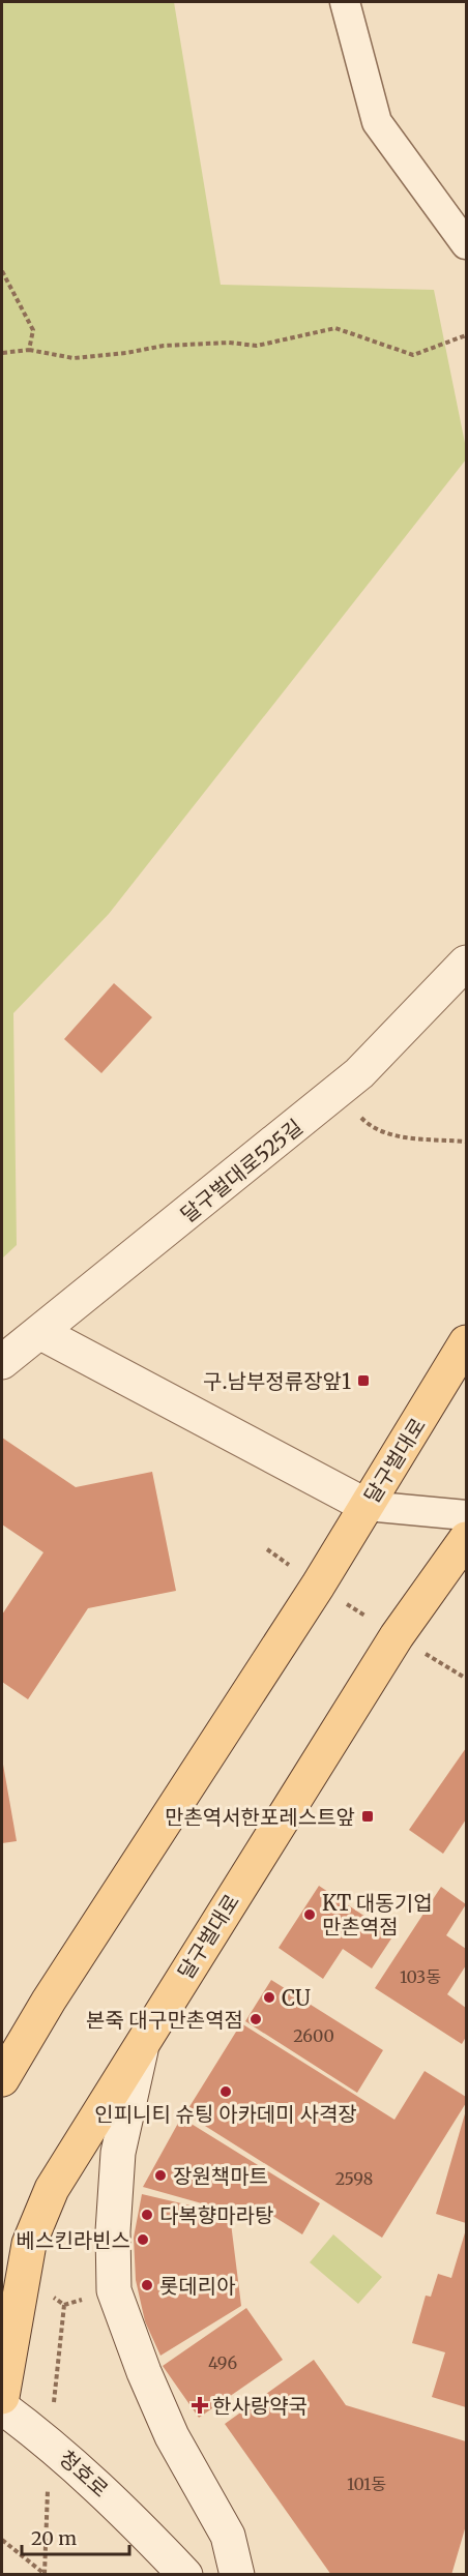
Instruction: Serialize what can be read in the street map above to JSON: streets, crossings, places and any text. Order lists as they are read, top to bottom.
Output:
{
  "streets": {
    "main road": ["달구벌대로"],
    "street": ["달구벌대로525길", "청호로"]
  },
  "places": {
    "transit": ["구.남부정류장앞1", "만촌역서한포레스트앞"],
    "other": [
      "KT 대동기업 만촌역점",
      "CU",
      "본죽 대구만촌역점",
      "인피니티 슈팅 아카데미 사격장",
      "장원책마트",
      "다복향마라탕",
      "베스킨라빈스",
      "롯데리아"
    ],
    "health": ["한사랑약국"]
  },
  "house_numbers": [
    "103동",
    "2600",
    "2598",
    "496",
    "101동"
  ],
  "scale_bar": "20 m"
}
